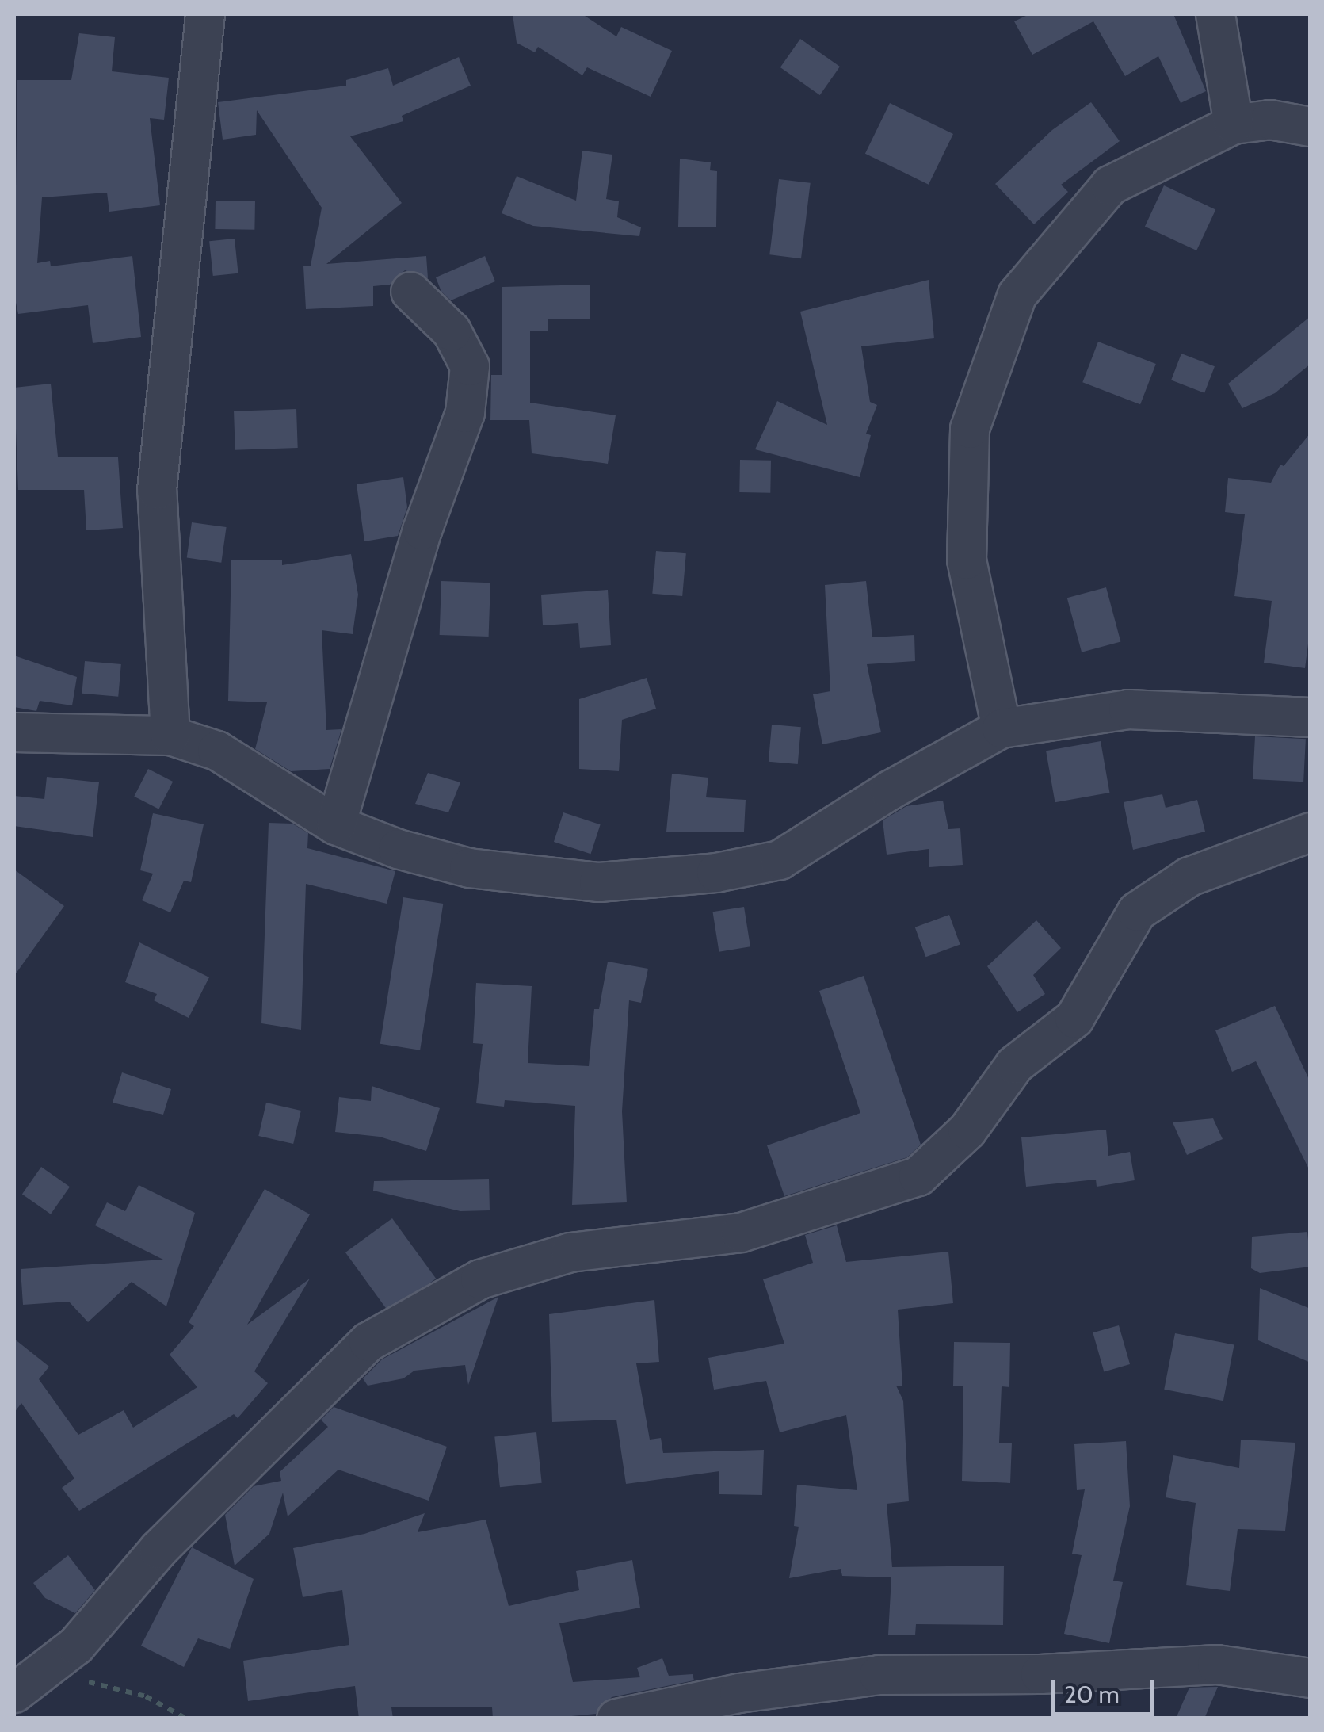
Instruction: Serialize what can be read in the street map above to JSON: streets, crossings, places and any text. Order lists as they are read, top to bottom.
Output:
{
  "scale_bar": "20 m"
}
